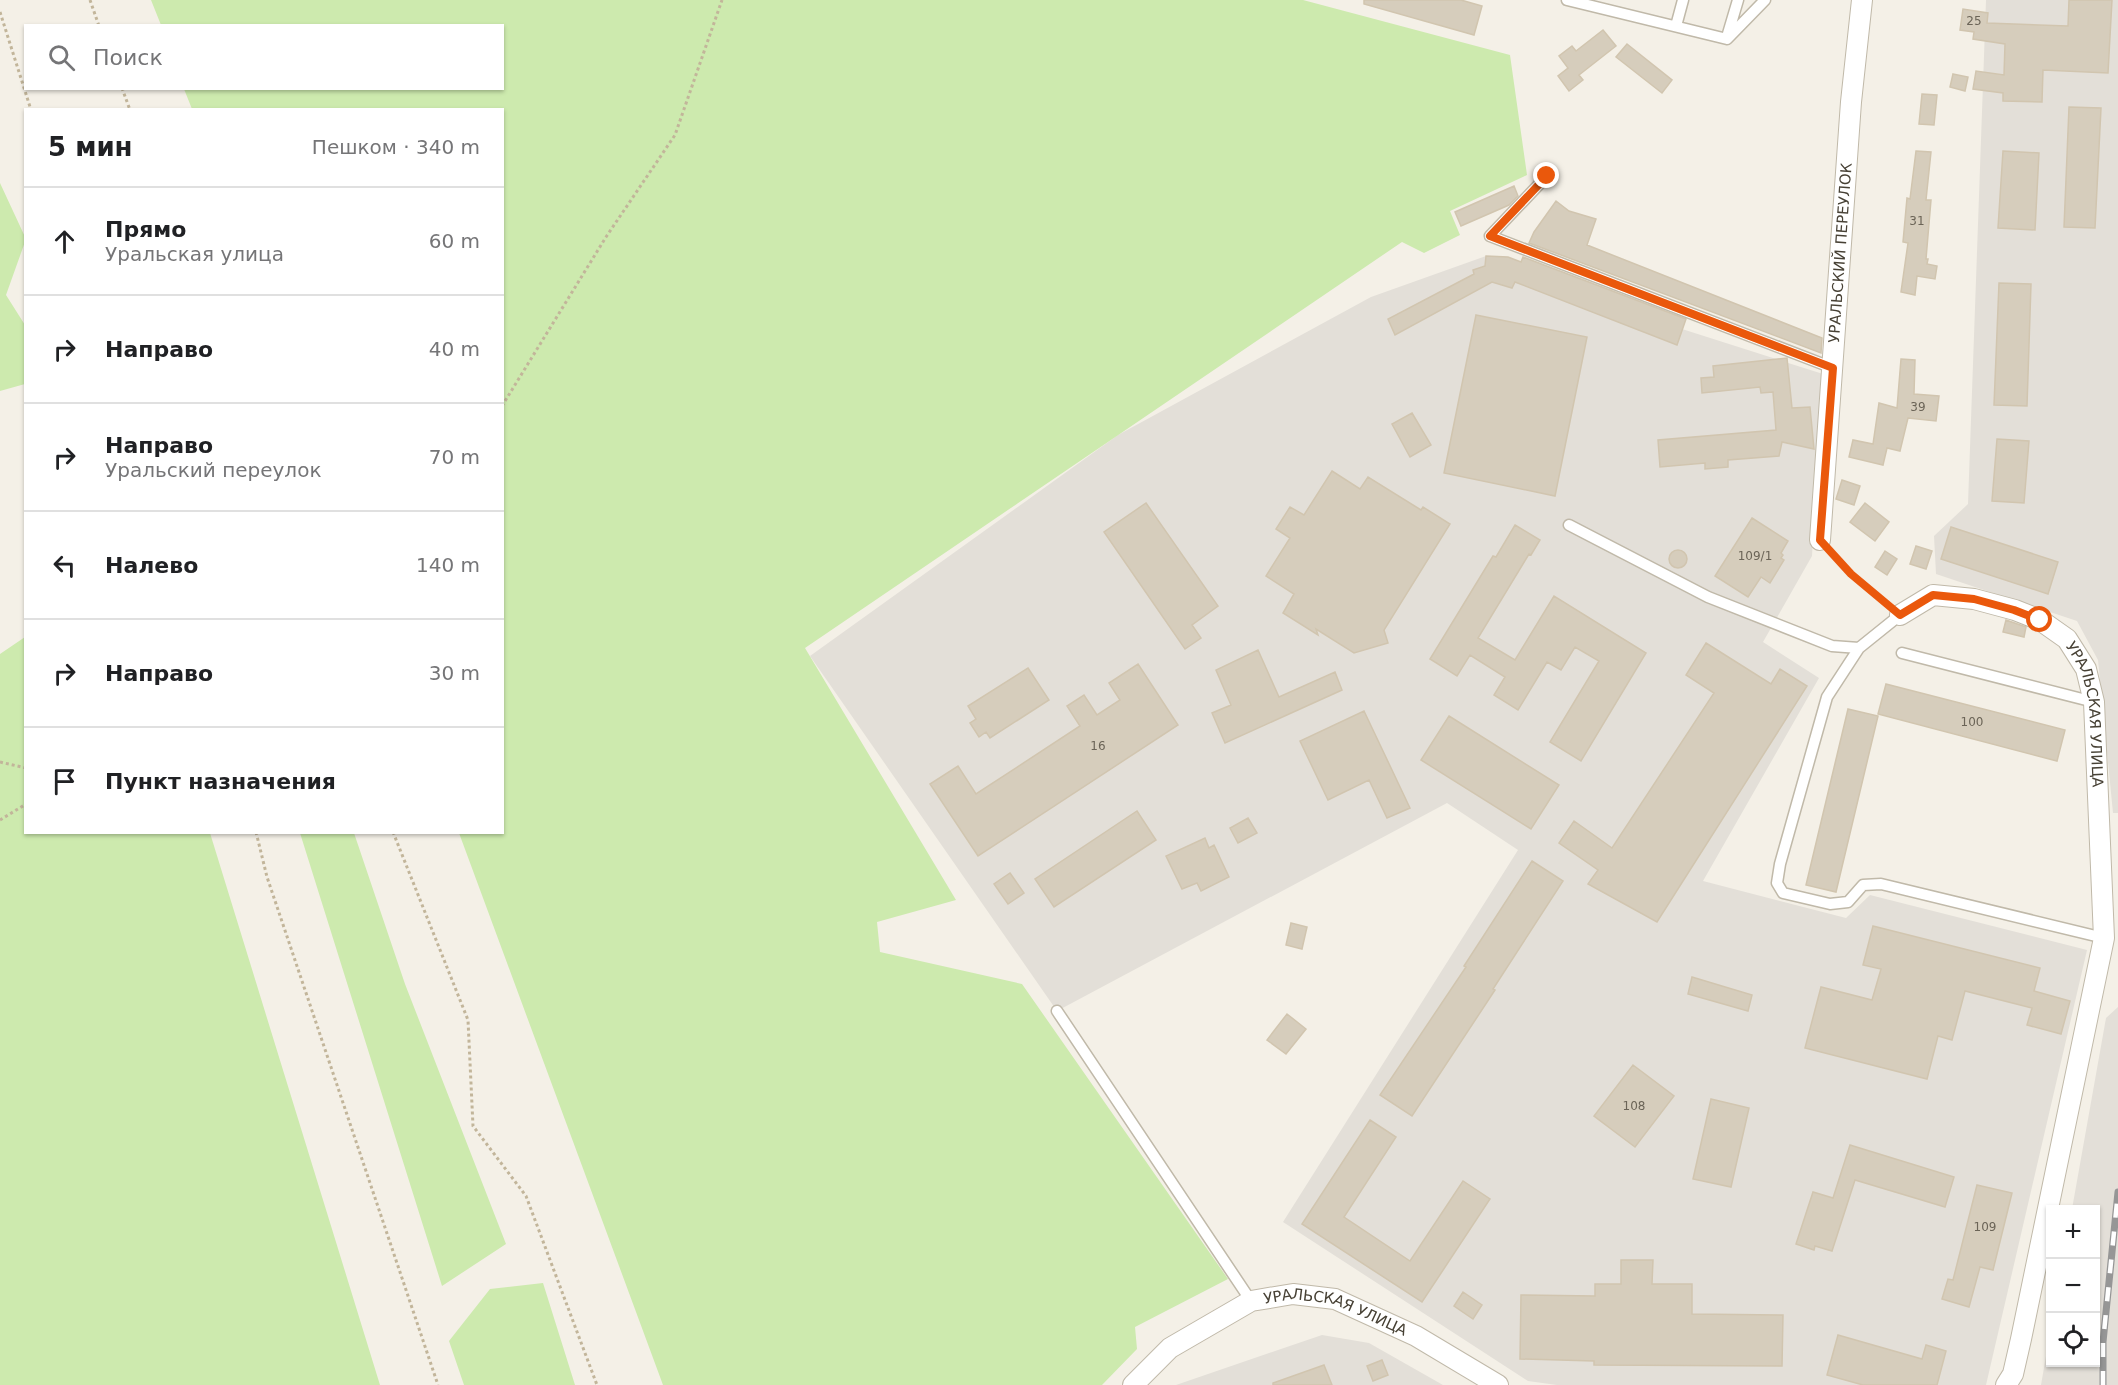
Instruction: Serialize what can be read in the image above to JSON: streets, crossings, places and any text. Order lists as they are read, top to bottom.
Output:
{
  "streets": {
    "street": ["УРАЛЬСКИЙ ПЕРЕУЛОК", "УРАЛЬСКАЯ УЛИЦА"]
  },
  "house_numbers": [
    "25",
    "31",
    "39",
    "109/1",
    "100",
    "16",
    "108",
    "109"
  ],
  "page": {
    "search": "Поиск",
    "heading": ["5 мин", "Пешком · 340 m"],
    "list": [
      ["Прямо", "Уральская улица", "60 m"],
      ["Направо", "40 m"],
      ["Направо", "Уральский переулок", "70 m"],
      ["Налево", "140 m"],
      ["Направо", "30 m"],
      "Пункт назначения"
    ],
    "map_buttons": ["+", "−"]
  }
}
